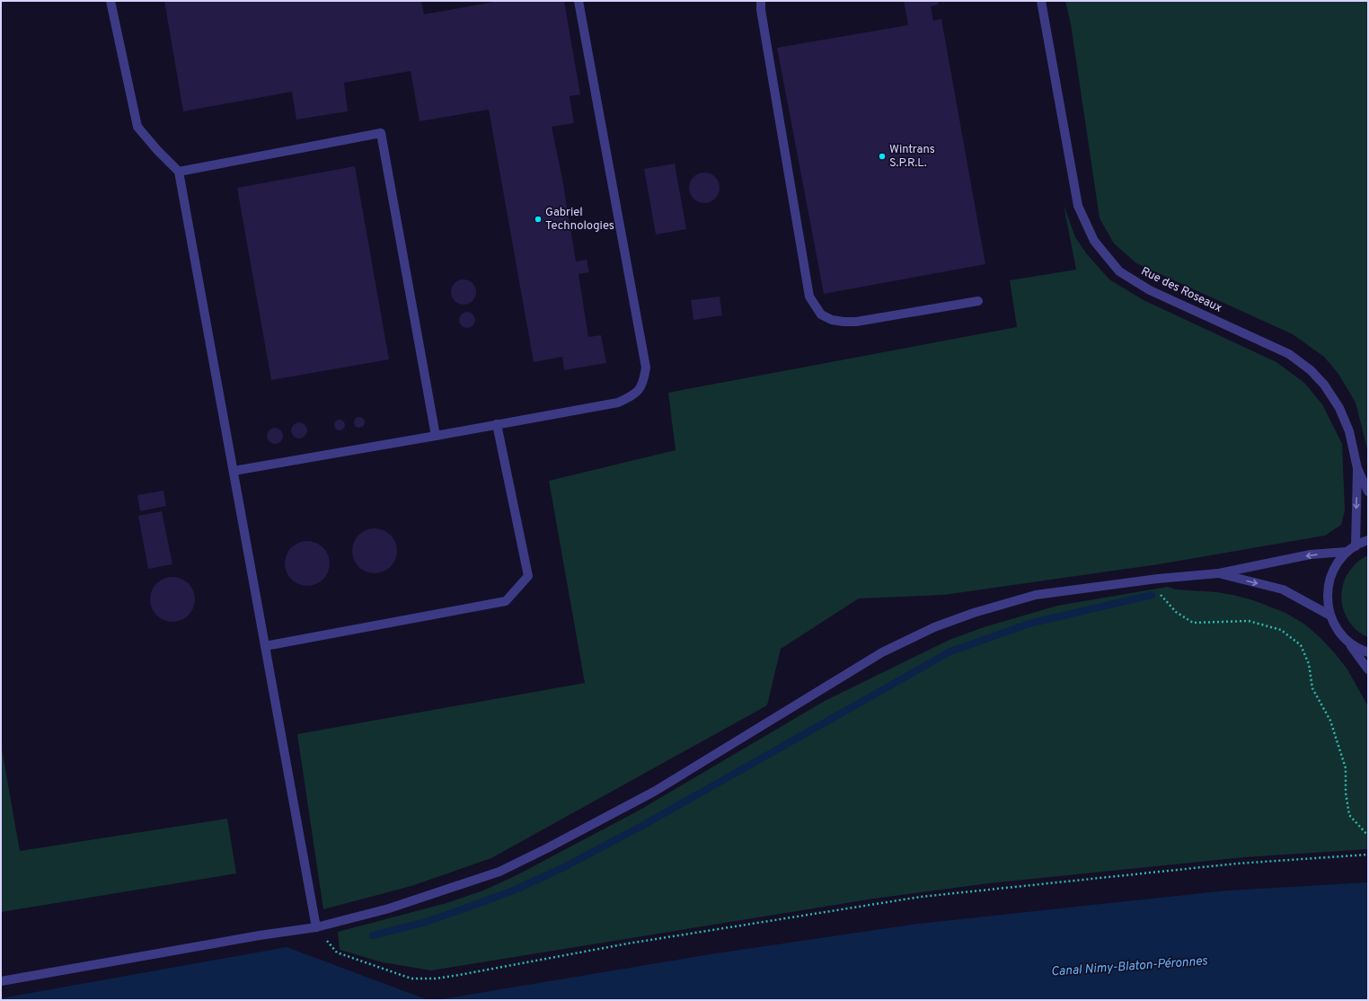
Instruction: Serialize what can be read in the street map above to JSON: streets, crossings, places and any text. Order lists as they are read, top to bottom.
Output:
{
  "streets": {
    "street": ["Rue des Roseaux"]
  },
  "water": ["Canal Nimy-Blaton-Péronnes"],
  "places": ["Wintrans S.P.R.L.", "Gabriel Technologies"]
}
